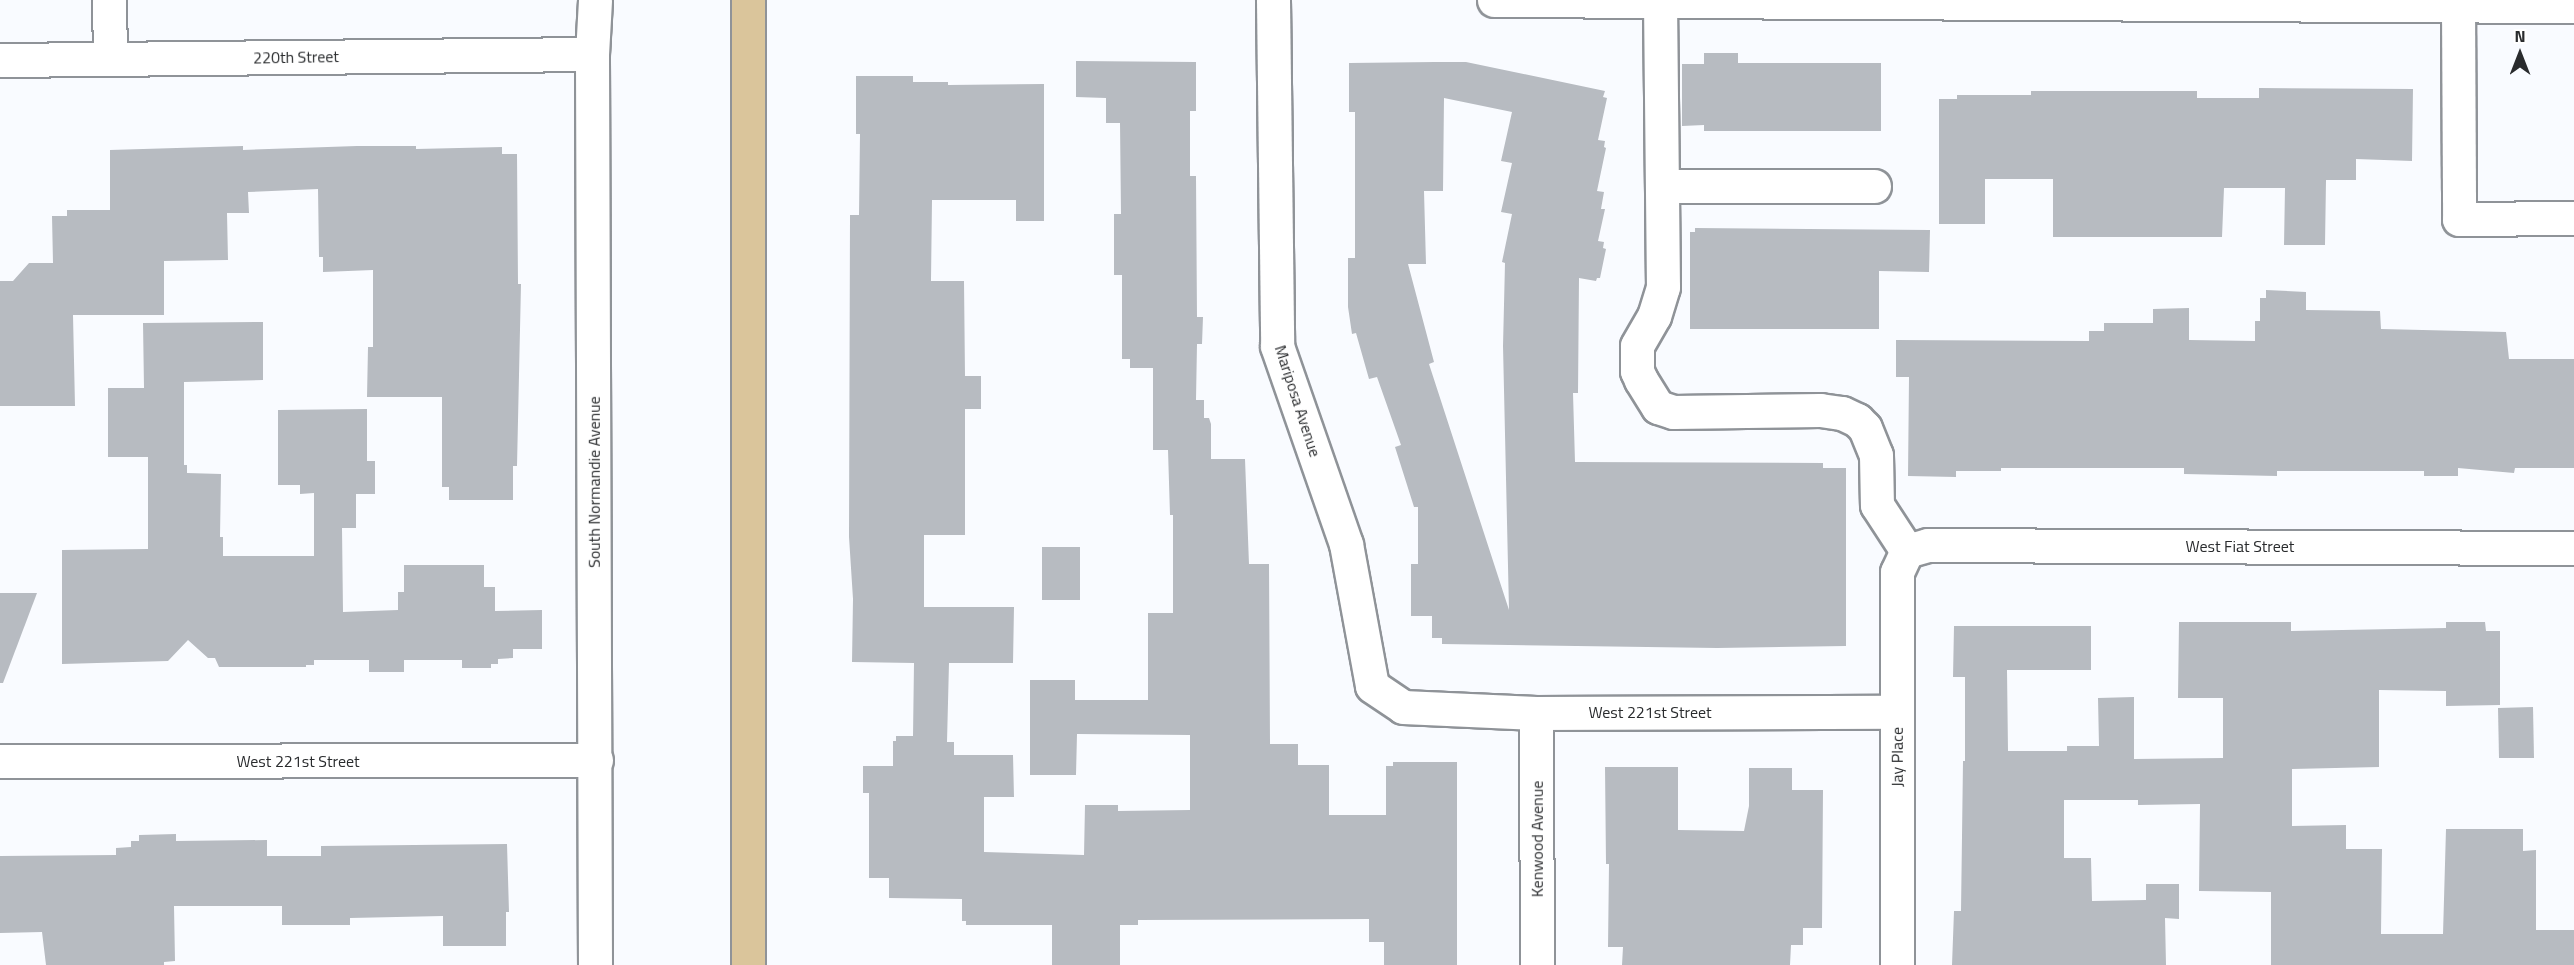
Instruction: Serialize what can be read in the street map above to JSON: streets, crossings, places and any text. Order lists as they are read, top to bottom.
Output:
{
  "streets": {
    "street": [
      "220th Street",
      "Mariposa Avenue",
      "South Normandie Avenue",
      "West Fiat Street",
      "West 221st Street",
      "Jay Place",
      "Kenwood Avenue"
    ]
  },
  "crossings": [
    ["220th Street", "South Normandie Avenue"],
    ["Mariposa Avenue", "West 221st Street"],
    ["South Normandie Avenue", "West 221st Street"],
    ["West Fiat Street", "Jay Place"],
    ["West 221st Street", "Jay Place"],
    ["West 221st Street", "Kenwood Avenue"]
  ],
  "north": "top"
}
